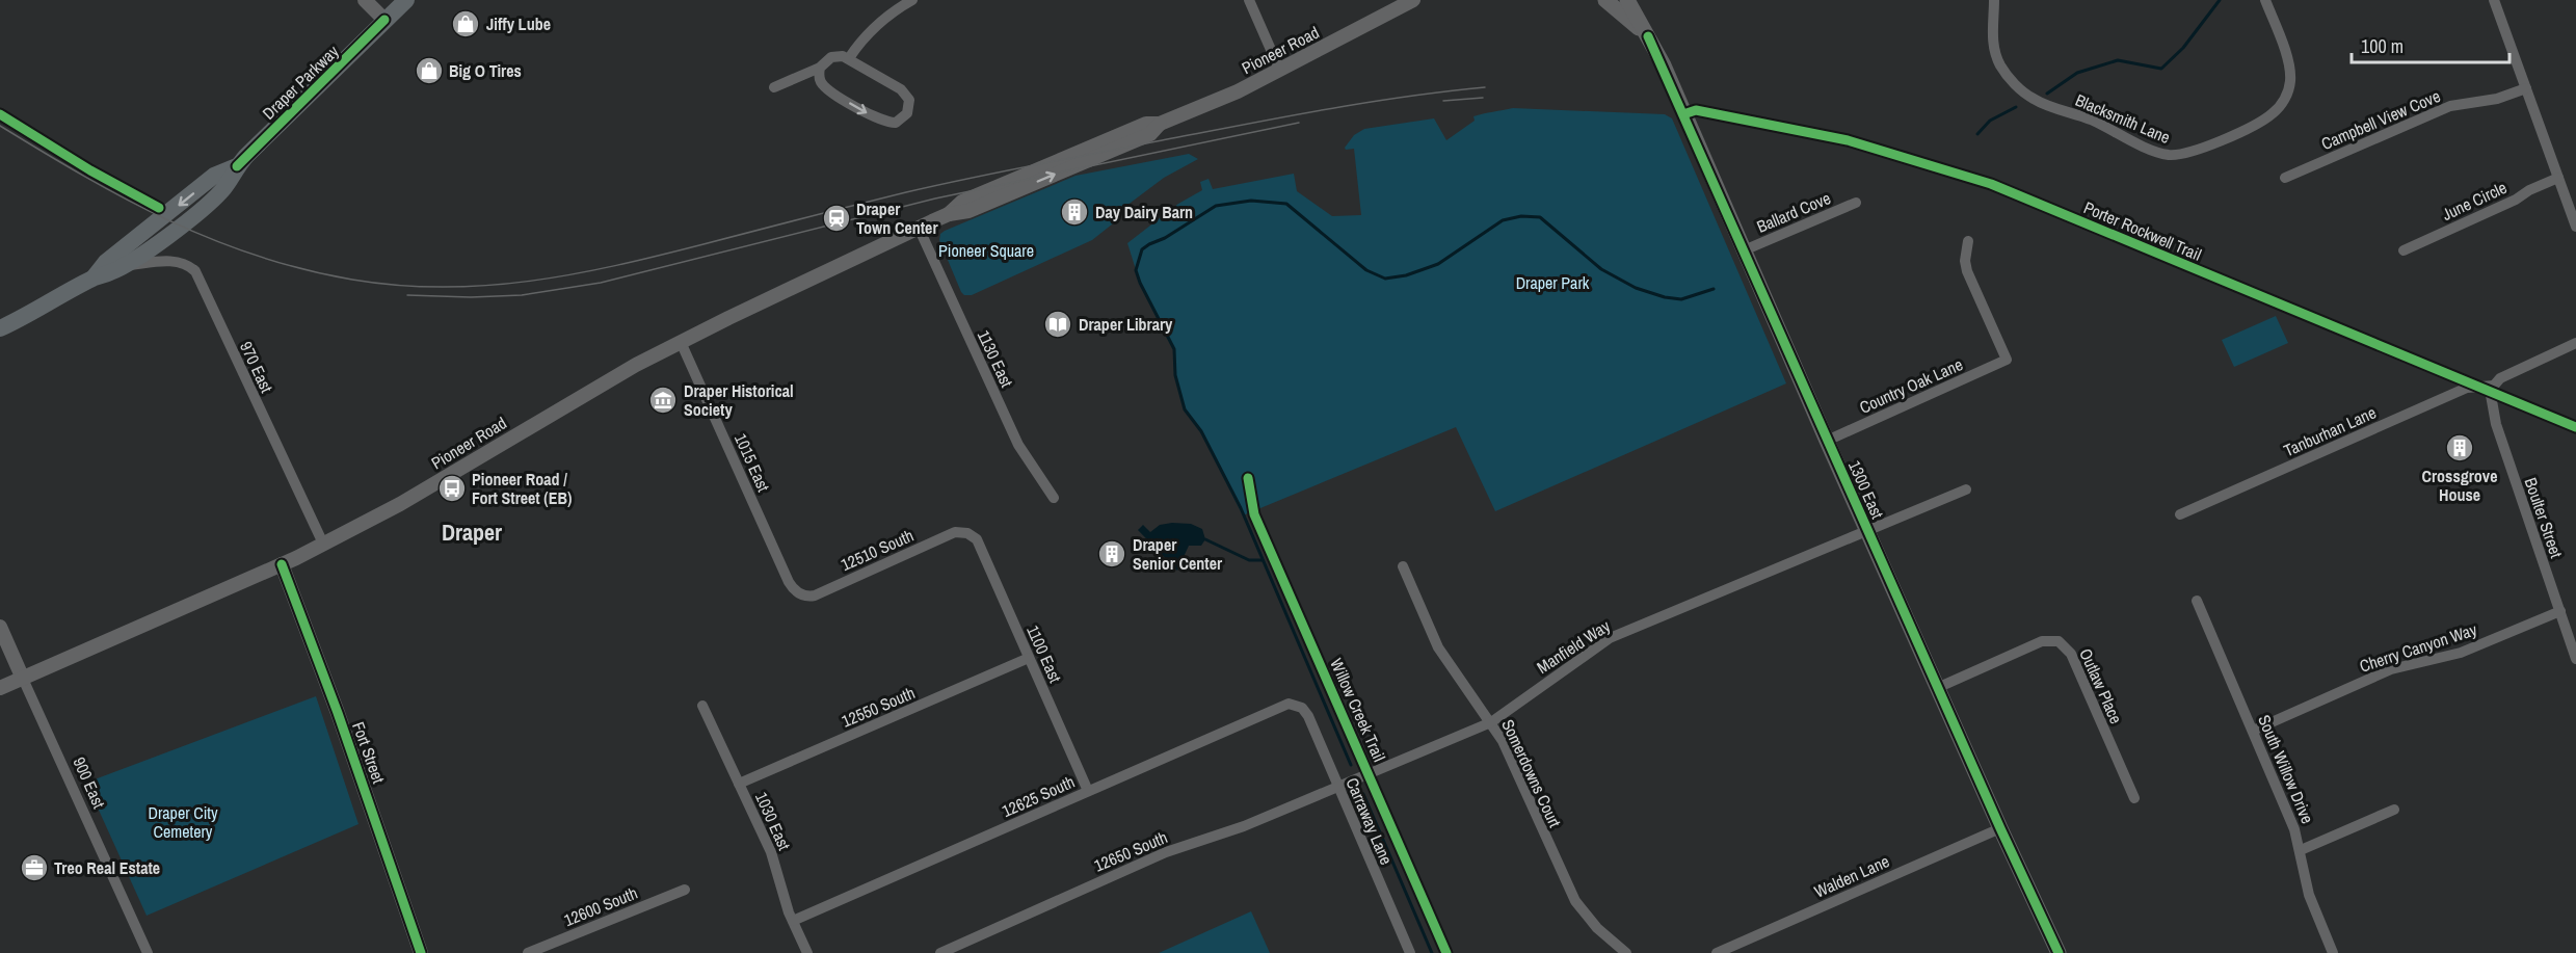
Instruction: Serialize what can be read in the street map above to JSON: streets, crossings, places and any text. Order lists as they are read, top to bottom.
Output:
{
  "streets": {
    "main road": ["Draper Parkway", "1300 East"],
    "street": [
      "Pioneer Road",
      "Blacksmith Lane",
      "Campbell View Cove",
      "June Circle",
      "Ballard Cove",
      "1130 East",
      "970 East",
      "Country Oak Lane",
      "Tanburhan Lane",
      "1015 East",
      "Boulter Street",
      "12510 South",
      "Manfield Way",
      "Cherry Canyon Way",
      "1100 East",
      "Outlaw Place",
      "12550 South",
      "Fort Street",
      "South Willow Drive",
      "Somerdowns Court",
      "900 East",
      "12625 South",
      "1030 East",
      "Carraway Lane",
      "12650 South",
      "Walden Lane",
      "12600 South"
    ],
    "cycle path": ["Porter Rockwell Trail", "Willow Creek Trail"]
  },
  "crossings": [
    ["Pioneer Road", "1130 East"],
    ["Pioneer Road", "970 East"],
    ["Pioneer Road", "1015 East"],
    ["Pioneer Road", "Fort Street"],
    ["Pioneer Road", "900 East"],
    ["Draper Parkway", "970 East"],
    ["Ballard Cove", "1300 East"],
    ["Country Oak Lane", "1300 East"],
    ["Tanburhan Lane", "Boulter Street"],
    ["1015 East", "12510 South"],
    ["1300 East", "Manfield Way"],
    ["1300 East", "Outlaw Place"],
    ["1300 East", "Walden Lane"],
    ["Boulter Street", "Cherry Canyon Way"],
    ["12510 South", "1100 East"],
    ["Manfield Way", "Somerdowns Court"],
    ["Manfield Way", "Carraway Lane"],
    ["Manfield Way", "12650 South"],
    ["Cherry Canyon Way", "South Willow Drive"],
    ["1100 East", "12550 South"],
    ["1100 East", "12625 South"],
    ["12550 South", "1030 East"],
    ["12625 South", "1030 East"],
    ["12625 South", "Carraway Lane"],
    ["Carraway Lane", "12650 South"]
  ],
  "districts": ["Draper"],
  "parks": ["Pioneer Square", "Draper Park", "Draper City Cemetery"],
  "places": {
    "shop": ["Jiffy Lube", "Big O Tires"],
    "building": ["Day Dairy Barn", "Crossgrove House", "Draper Senior Center"],
    "station": ["Draper Town Center"],
    "library": ["Draper Library"],
    "museum": ["Draper Historical Society"],
    "bus stop": ["Pioneer Road / Fort Street (EB)"],
    "office": ["Treo Real Estate"]
  },
  "scale_bar": "100 m"
}
